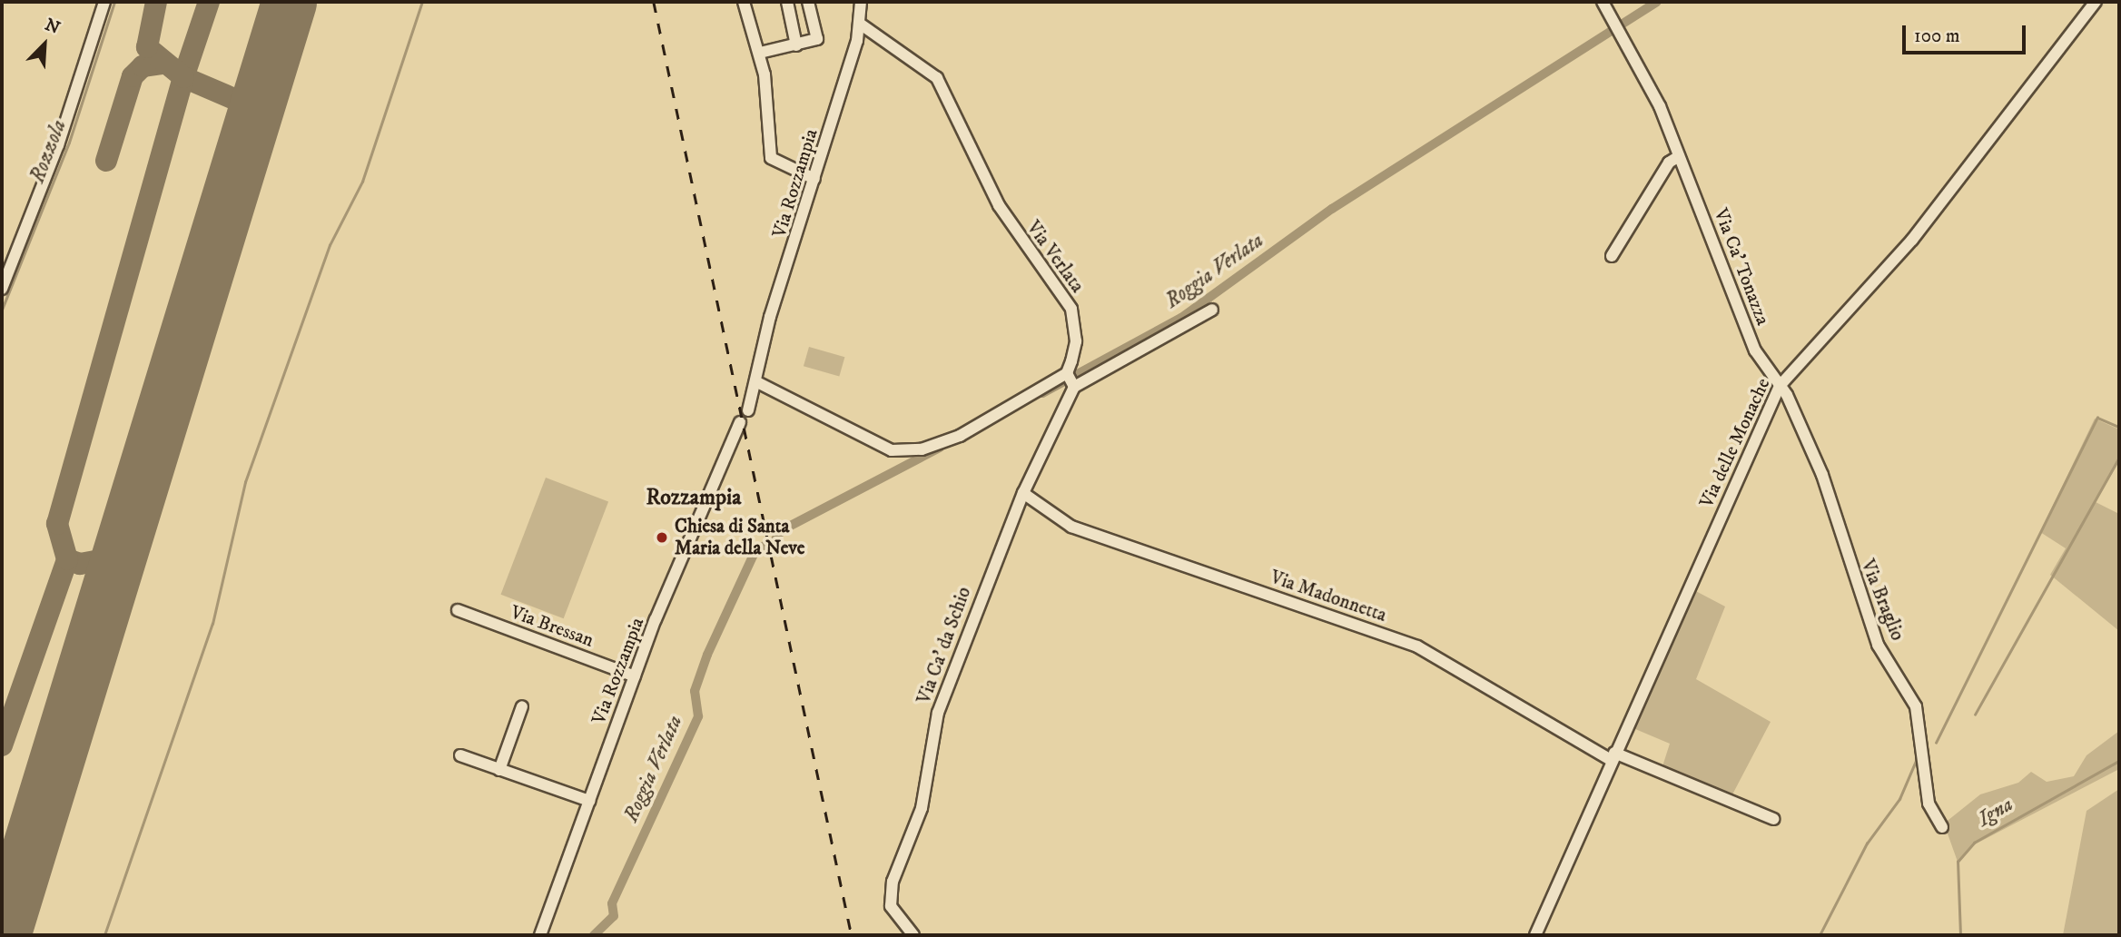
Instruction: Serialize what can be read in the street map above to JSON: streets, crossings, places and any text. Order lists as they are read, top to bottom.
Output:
{
  "streets": {
    "street": [
      "Via Rozzampia",
      "Via Verlata",
      "Via Ca' Tonazza",
      "Via delle Monache",
      "Via Madonnetta",
      "Via Braglio",
      "Via Bressan",
      "Via Ca' da Schio"
    ]
  },
  "crossings": [
    ["Via Rozzampia", "Via Verlata"],
    ["Via Rozzampia", "Via Bressan"],
    ["Via Verlata", "Via Ca' da Schio"],
    ["Via Ca' Tonazza", "Via delle Monache"],
    ["Via Ca' Tonazza", "Via Braglio"],
    ["Via delle Monache", "Via Madonnetta"],
    ["Via delle Monache", "Via Braglio"],
    ["Via Madonnetta", "Via Ca' da Schio"]
  ],
  "districts": ["Rozzampia"],
  "water": ["Rozzola", "Roggia Verlata", "Igna"],
  "places": ["Chiesa di Santa Maria della Neve"],
  "scale_bar": "100 m",
  "north": "top right"
}
